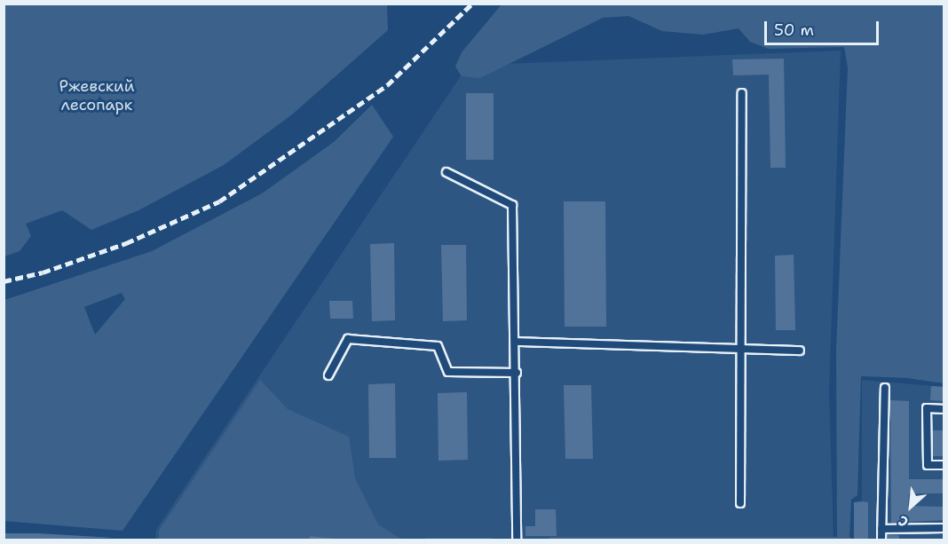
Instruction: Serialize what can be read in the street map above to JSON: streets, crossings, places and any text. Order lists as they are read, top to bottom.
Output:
{
  "parks": ["Ржевский лесопарк"],
  "scale_bar": "50 m",
  "north": "bottom left"
}
